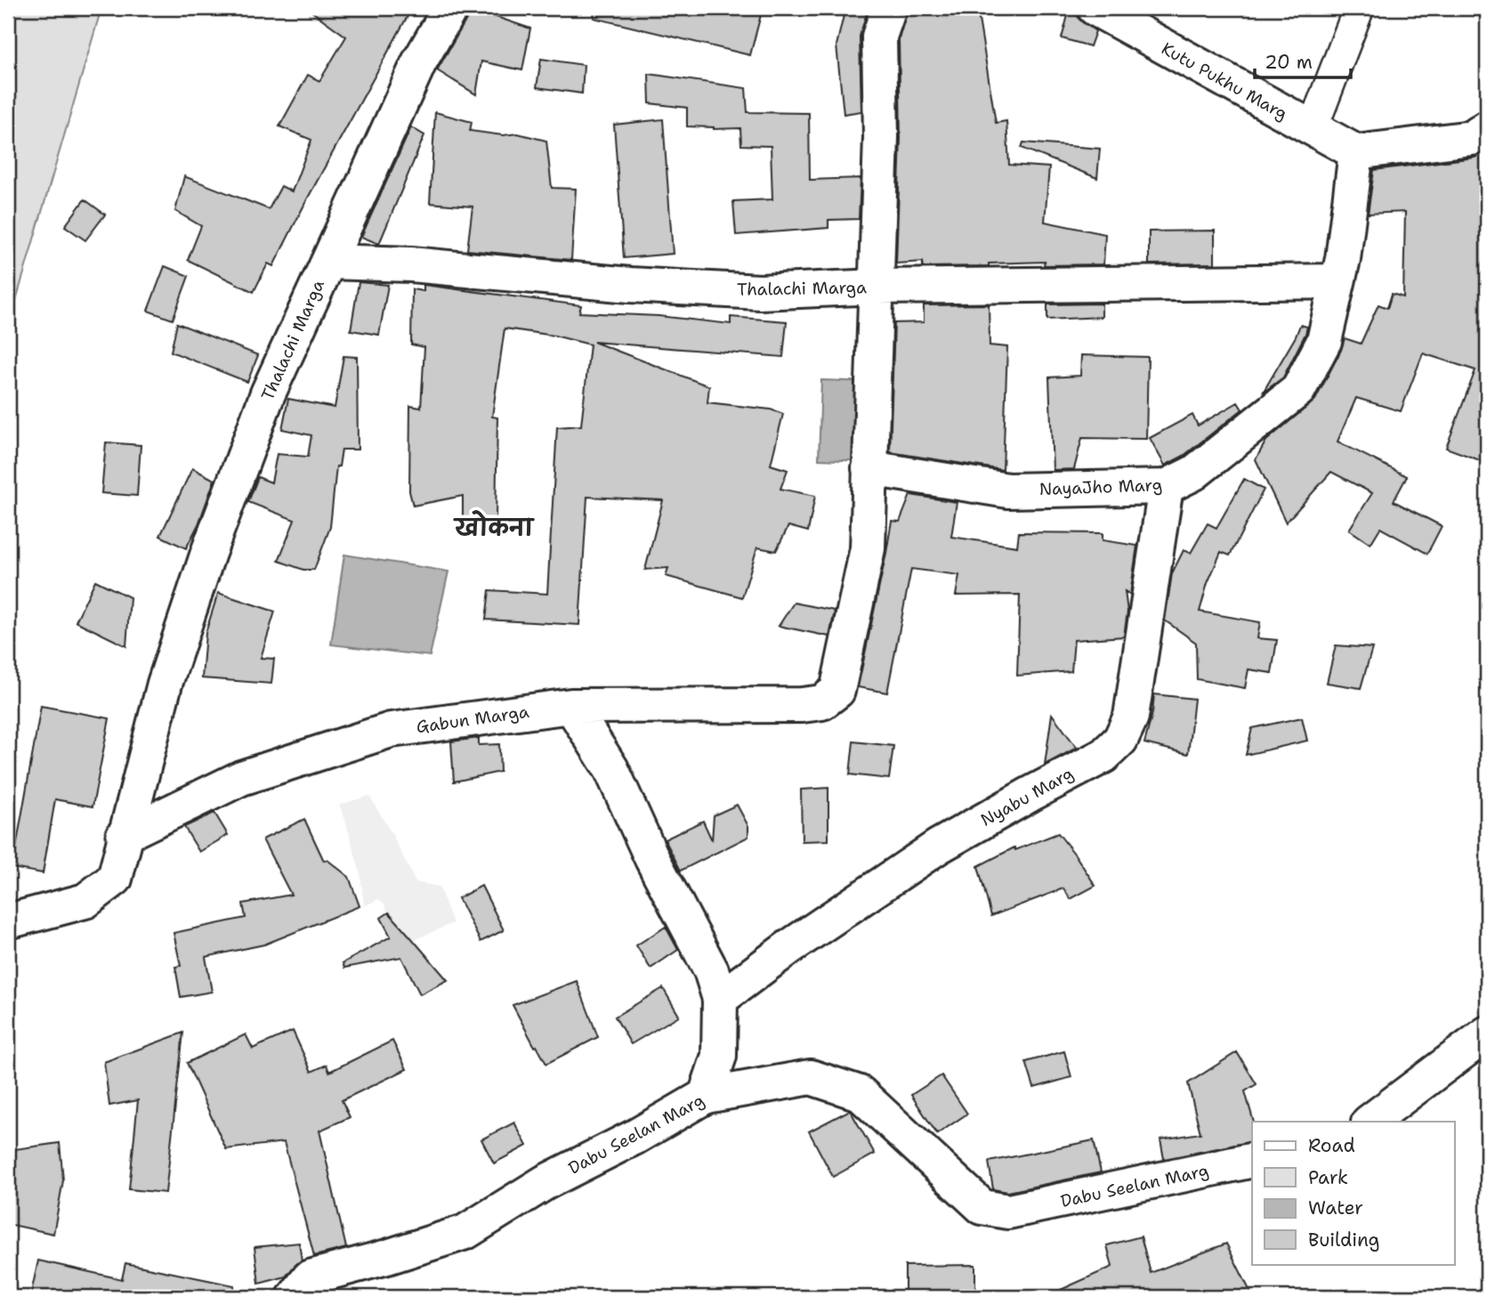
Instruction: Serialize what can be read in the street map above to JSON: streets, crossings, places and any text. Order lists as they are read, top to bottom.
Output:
{
  "streets": {
    "street": [
      "Kutu Pukhu Marg",
      "Thalachi Marga",
      "NayaJho Marg",
      "Gabun Marga",
      "Nyabu Marg",
      "Dabu Seelan Marg"
    ]
  },
  "crossings": [
    ["Kutu Pukhu Marg", "NayaJho Marg"],
    ["Thalachi Marga", "NayaJho Marg"],
    ["Thalachi Marga", "Gabun Marga"],
    ["NayaJho Marg", "Gabun Marga"],
    ["NayaJho Marg", "Nyabu Marg"]
  ],
  "districts": ["खोकना"],
  "legend": [
    "Road",
    "Park",
    "Water",
    "Building"
  ],
  "scale_bar": "20 m"
}
